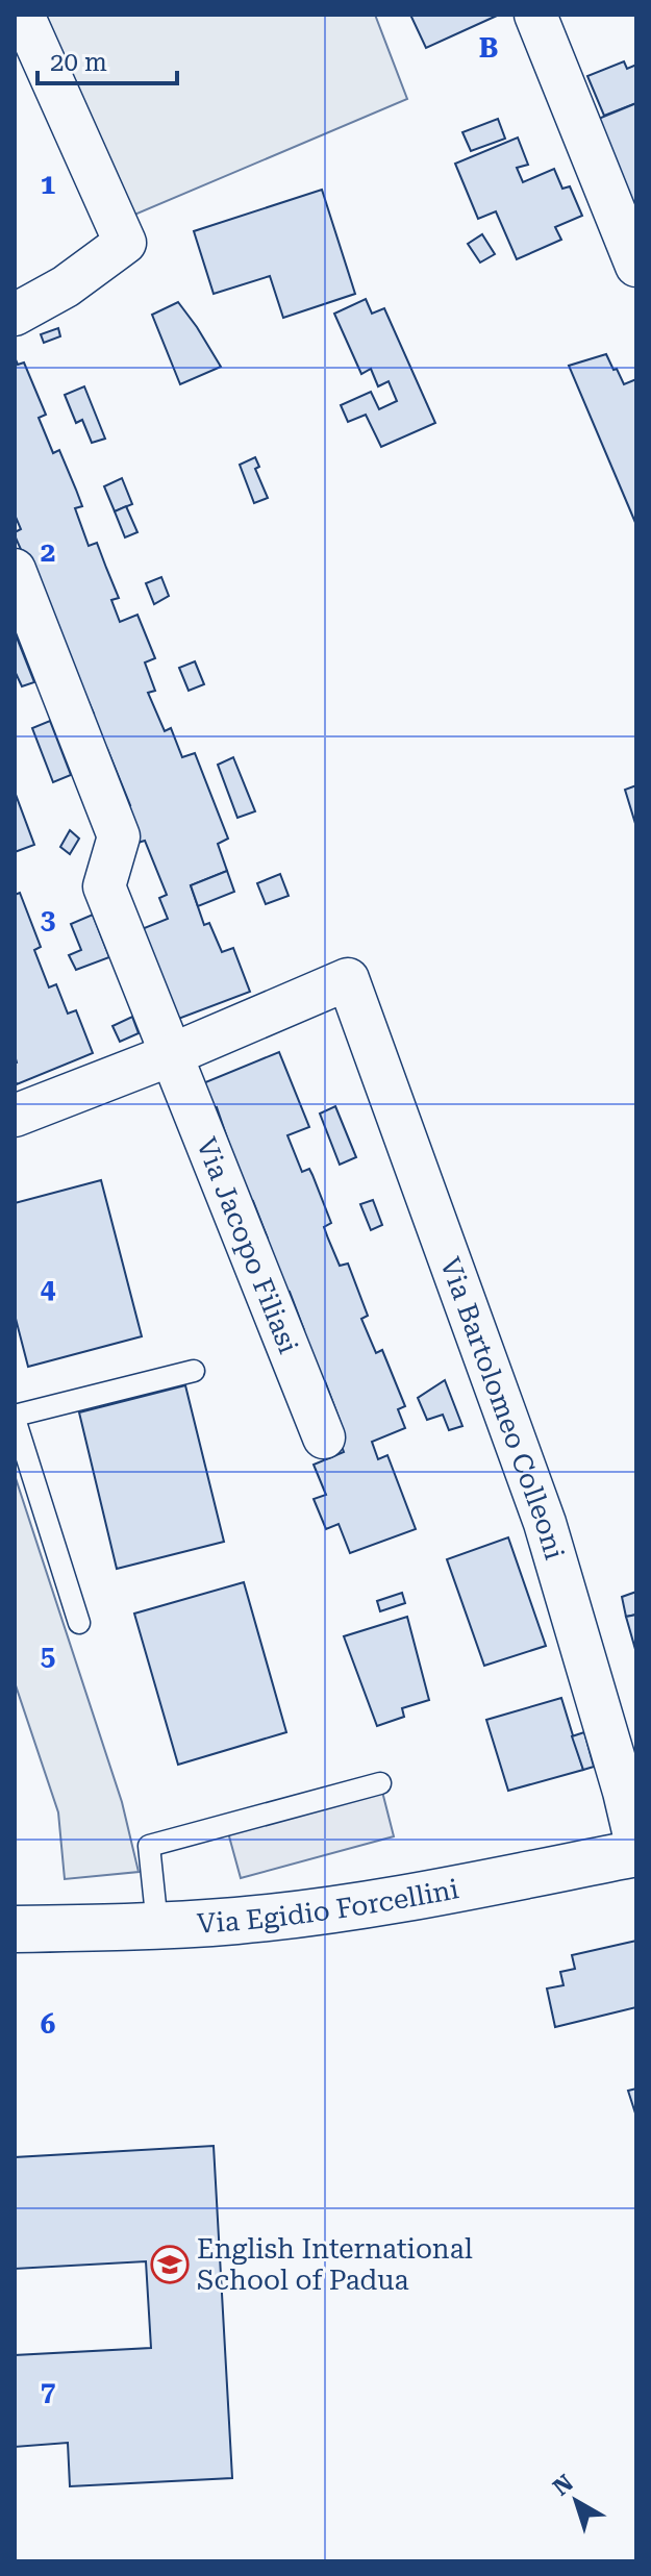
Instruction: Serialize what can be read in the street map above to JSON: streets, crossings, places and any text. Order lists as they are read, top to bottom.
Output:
{
  "streets": {
    "street": ["Via Jacopo Filiasi", "Via Bartolomeo Colleoni", "Via Egidio Forcellini"]
  },
  "crossings": [
    ["Via Jacopo Filiasi", "Via Bartolomeo Colleoni"]
  ],
  "places": {
    "school or university": ["English International School of Padua"]
  },
  "scale_bar": "20 m",
  "north": "top left",
  "grid": {
    "columns": ["B"],
    "rows": [
      "1",
      "2",
      "3",
      "4",
      "5",
      "6",
      "7"
    ]
  }
}
